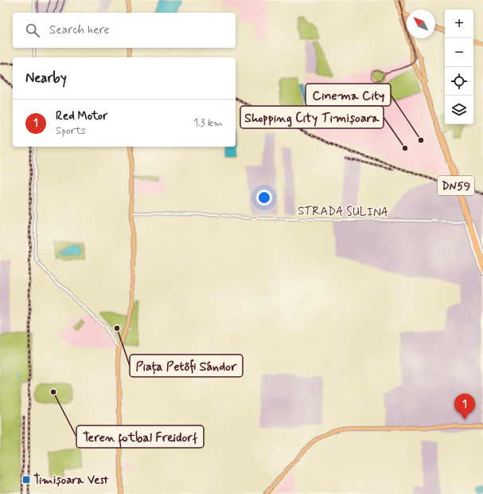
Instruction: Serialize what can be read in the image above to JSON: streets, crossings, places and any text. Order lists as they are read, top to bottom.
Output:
{
  "streets": {
    "main road": ["DN59"],
    "street": ["STRADA SULINA"]
  },
  "crossings": [
    ["DN59", "STRADA SULINA"]
  ],
  "places": {
    "other": [
      "Cinema City",
      "Shopping City Timișoara",
      "Piața Petőfi Sándor",
      "Teren fotbal Freidorf"
    ],
    "transit": ["Timișoara Vest"]
  },
  "north": "top left",
  "page": {
    "map_buttons": ["+", "−"],
    "search": "Search here",
    "heading": "Nearby",
    "list": [
      {
        "mark": "1",
        "name": "Red Motor",
        "note": "Sports",
        "value": "1.3 km"
      }
    ],
    "pins": "1"
  }
}
